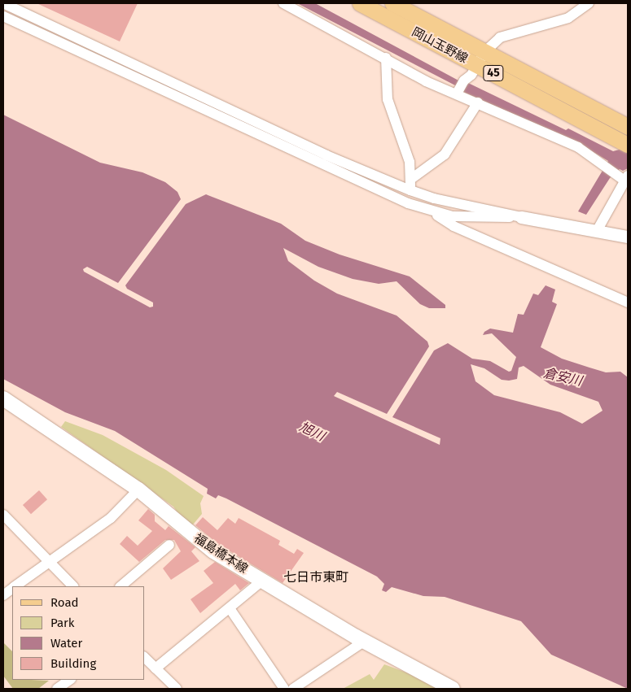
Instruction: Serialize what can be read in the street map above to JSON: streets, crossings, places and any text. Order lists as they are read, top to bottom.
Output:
{
  "streets": {
    "main road": ["岡山玉野線", "45", "福島橋本線"]
  },
  "districts": ["七日市東町"],
  "water": ["倉安川", "旭川"],
  "legend": [
    "Road",
    "Park",
    "Water",
    "Building"
  ]
}
